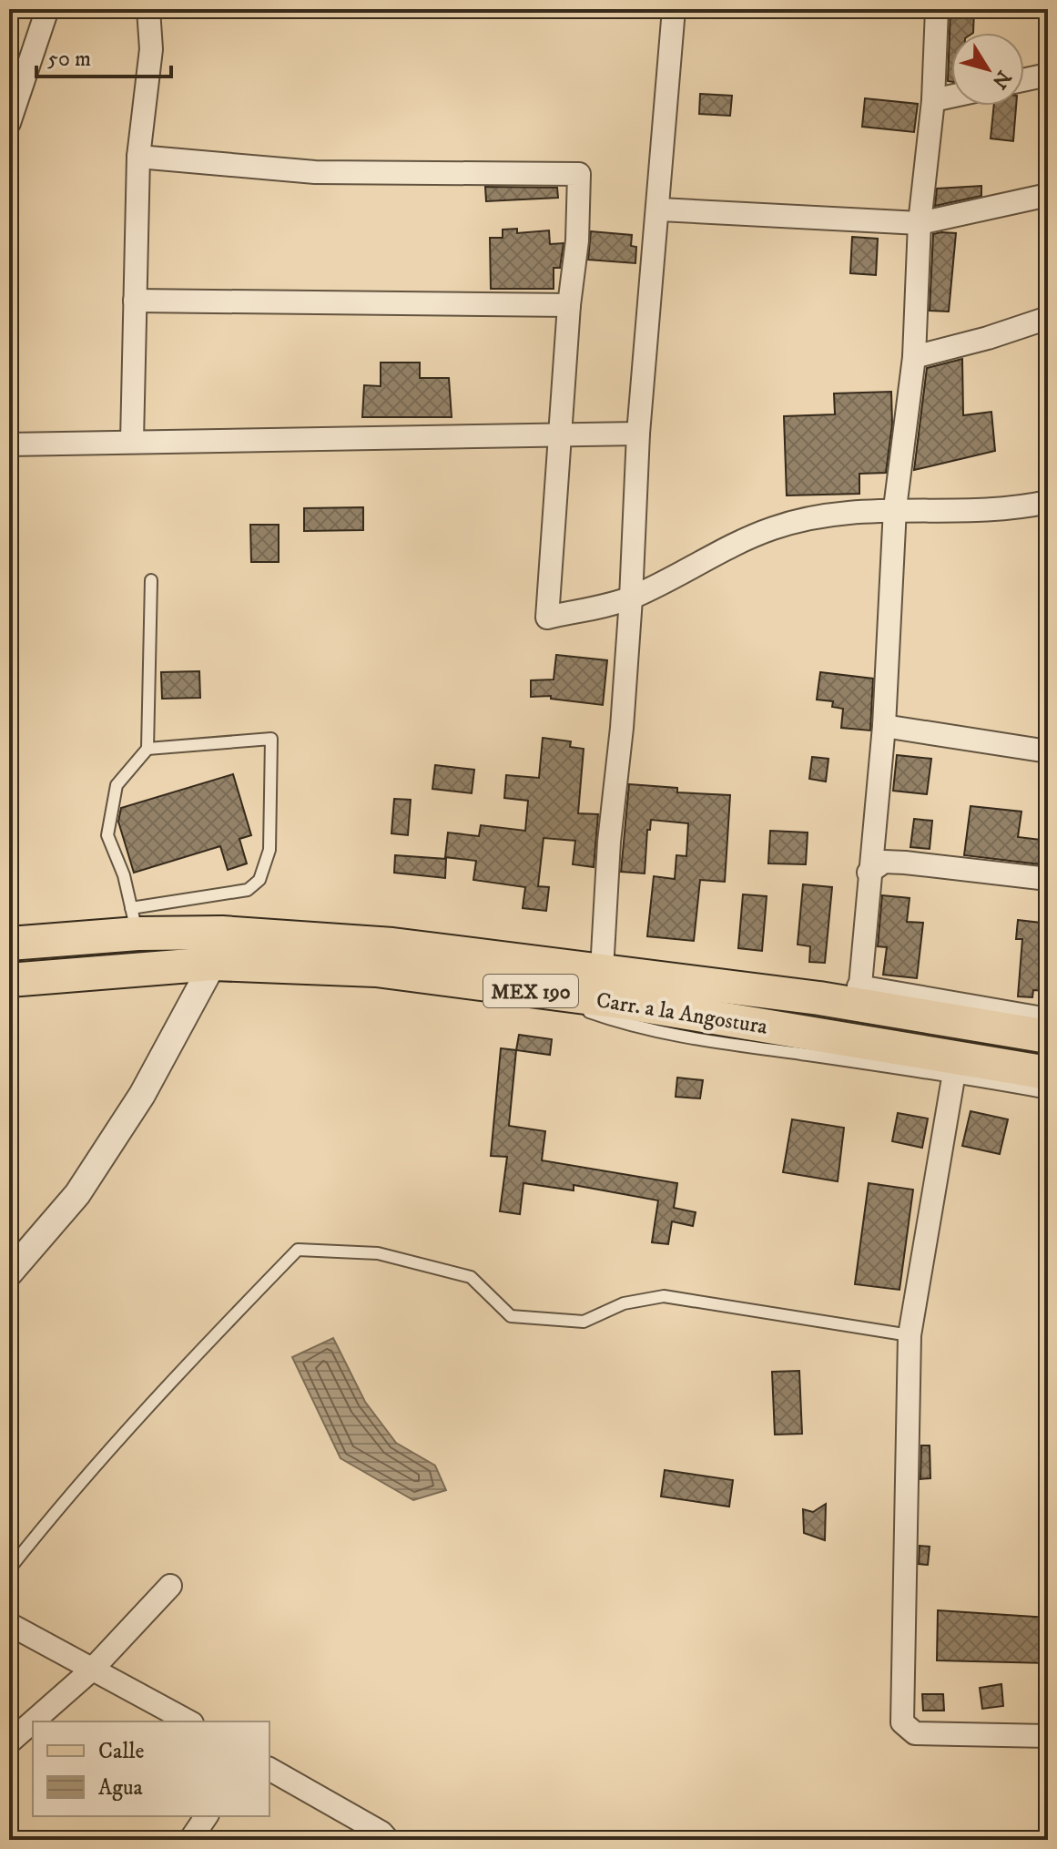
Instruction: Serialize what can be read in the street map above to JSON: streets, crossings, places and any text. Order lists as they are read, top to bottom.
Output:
{
  "streets": {
    "main road": ["MEX 190", "Carr. a la Angostura"]
  },
  "legend": ["Calle", "Agua"],
  "scale_bar": "50 m",
  "north": "bottom right"
}
